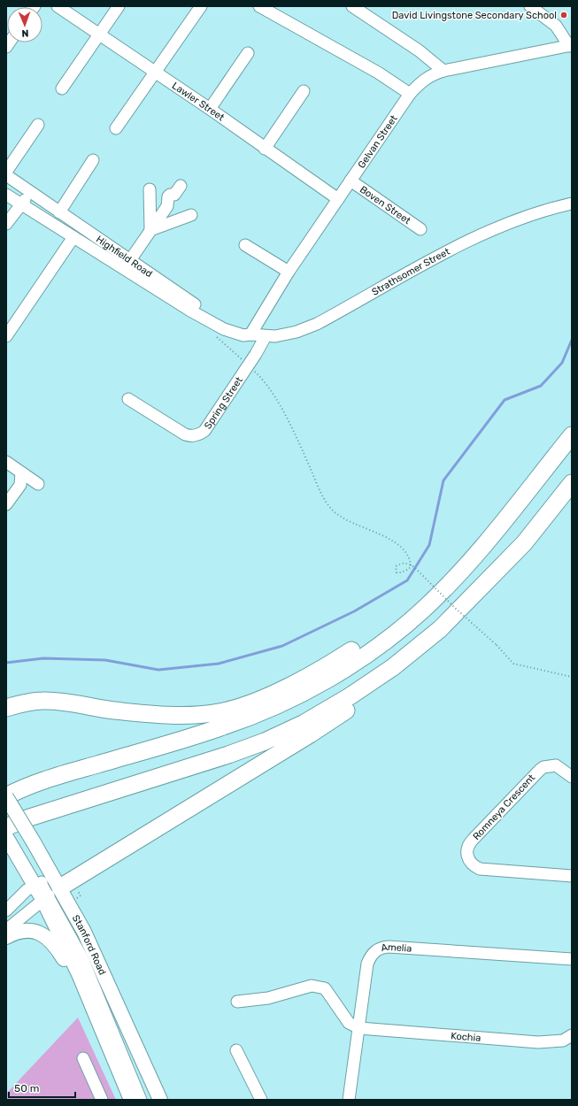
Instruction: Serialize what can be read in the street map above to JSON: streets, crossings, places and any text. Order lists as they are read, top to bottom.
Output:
{
  "streets": {
    "main road": ["Stanford Road"],
    "street": [
      "Lawler Street",
      "Gelvan Street",
      "Boven Street",
      "Highfield Road",
      "Strathsomer Street",
      "Spring Street",
      "Romneya Crescent",
      "Amelia",
      "Kochia"
    ]
  },
  "crossings": [
    ["Lawler Street", "Gelvan Street"],
    ["Gelvan Street", "Boven Street"],
    ["Gelvan Street", "Highfield Road"],
    ["Gelvan Street", "Strathsomer Street"],
    ["Highfield Road", "Strathsomer Street"],
    ["Strathsomer Street", "Spring Street"],
    ["Amelia", "Kochia"]
  ],
  "places": ["David Livingstone Secondary School"],
  "scale_bar": "50 m",
  "north": "bottom"
}
